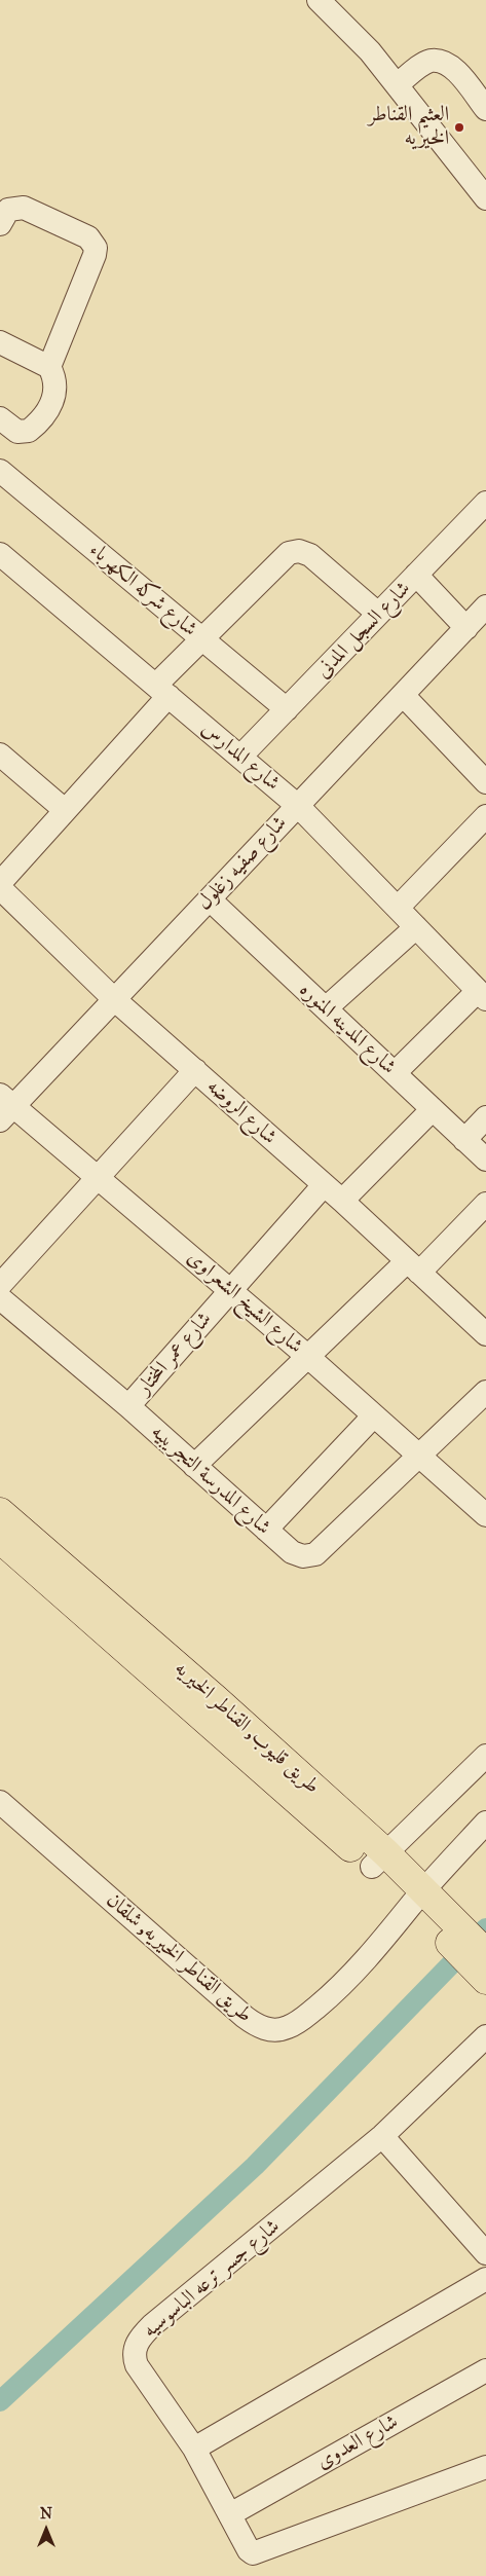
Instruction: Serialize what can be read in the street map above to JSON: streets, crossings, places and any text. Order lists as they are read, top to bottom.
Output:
{
  "streets": {
    "main road": ["طريق قليوب, القناطر الخيريه"],
    "street": [
      "شارع شركه الكهرباء",
      "شارع السجل المدنى",
      "شارع المدارس",
      "شارع صفيه زغلول",
      "شارع المدينه المنوره",
      "شارع الروضه",
      "شارع الشيخ الشعراوى",
      "شارع عمر المختار",
      "شارع المدرسة التجريبيه",
      "طريق القناطر الخيريه, شلقان",
      "شارع جسر ترعه الباسوسيه",
      "شارع العدوى"
    ]
  },
  "crossings": [
    ["شارع شركه الكهرباء", "شارع السجل المدنى"],
    ["شارع السجل المدنى", "شارع المدارس"],
    ["شارع المدارس", "شارع صفيه زغلول"],
    ["شارع صفيه زغلول", "شارع المدينه المنوره"],
    ["شارع صفيه زغلول", "شارع الروضه"],
    ["شارع صفيه زغلول", "شارع الشيخ الشعراوى"],
    ["شارع الروضه", "شارع عمر المختار"],
    ["شارع الشيخ الشعراوى", "شارع عمر المختار"],
    ["شارع الشيخ الشعراوى", "شارع المدرسة التجريبيه"],
    ["شارع عمر المختار", "شارع المدرسة التجريبيه"],
    ["طريق قليوب, القناطر الخيريه", "طريق القناطر الخيريه, شلقان"],
    ["شارع جسر ترعه الباسوسيه", "شارع العدوى"]
  ],
  "places": ["العثيم القناطر الخيريه"],
  "north": "top"
}
